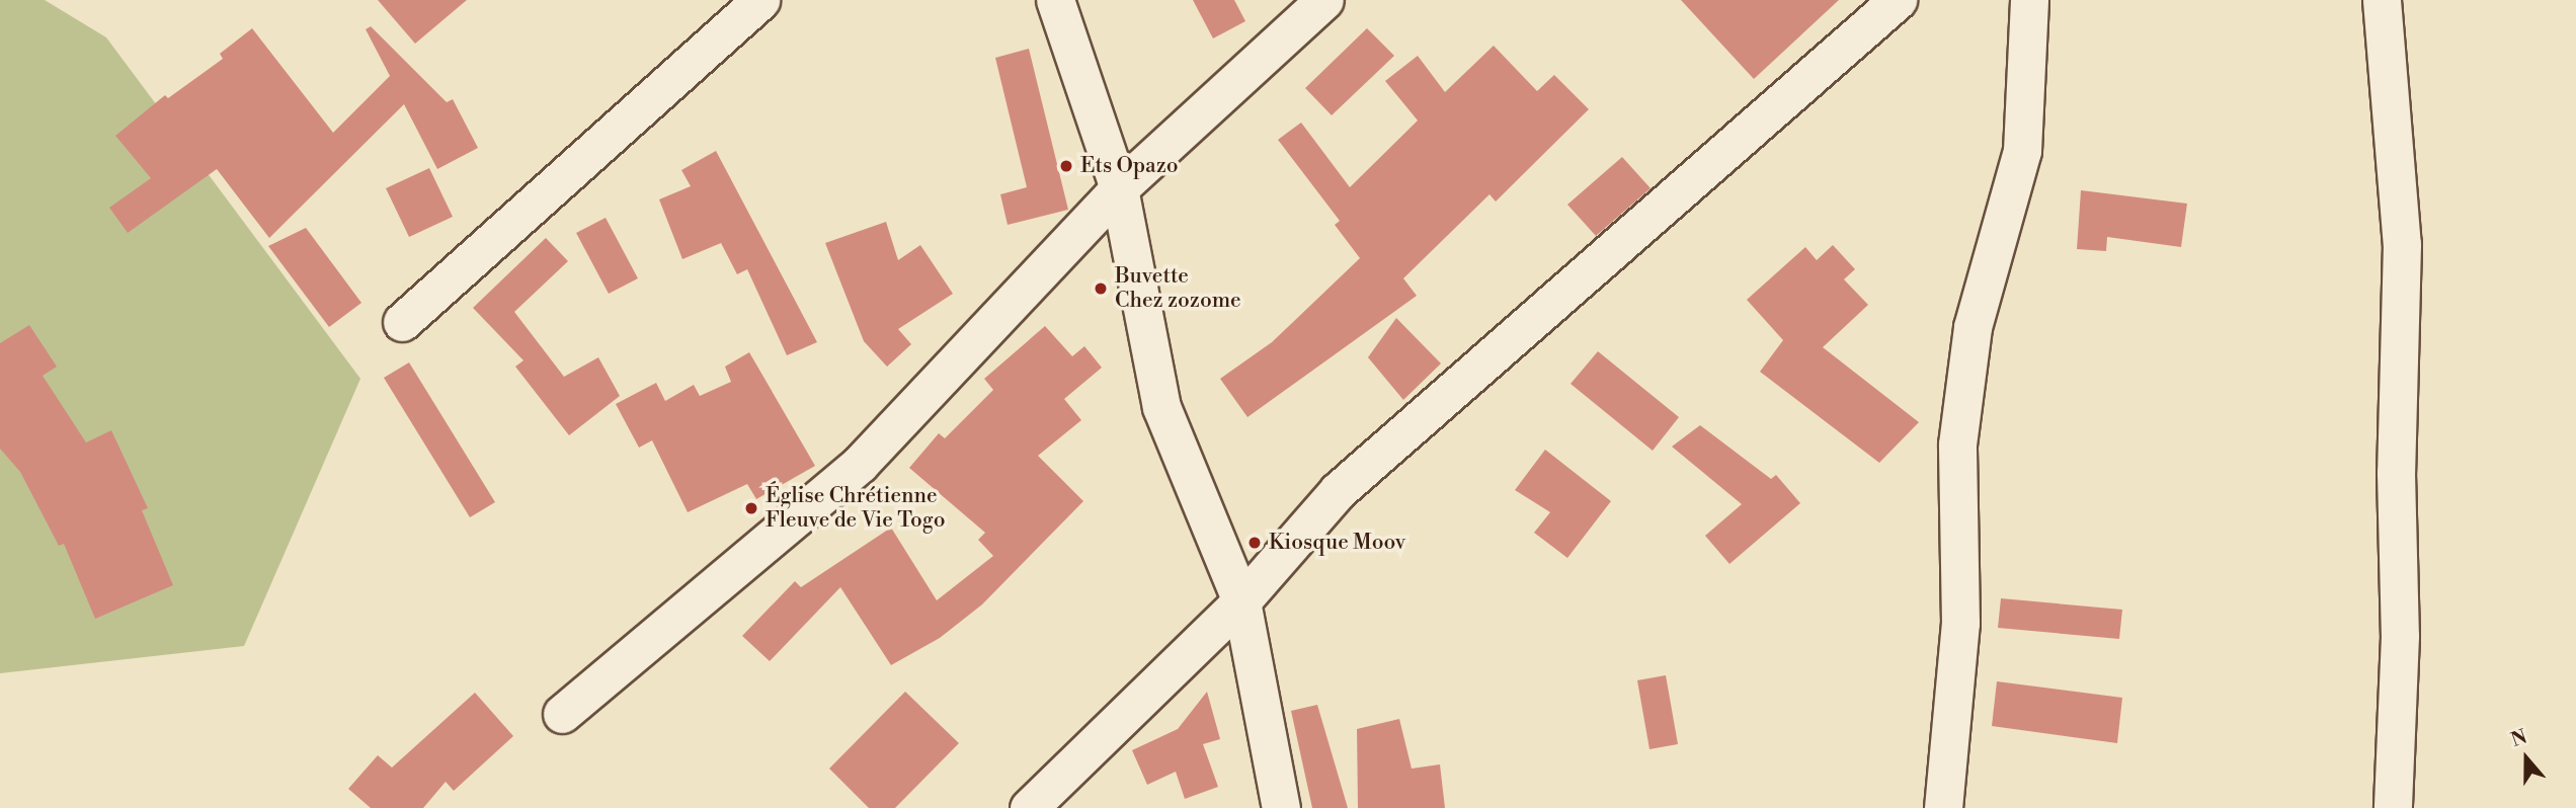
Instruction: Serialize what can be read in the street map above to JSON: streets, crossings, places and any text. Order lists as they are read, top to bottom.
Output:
{
  "places": [
    "Ets Opazo",
    "Buvette Chez zozome",
    "Église Chrétienne Fleuve de Vie Togo",
    "Kiosque Moov"
  ],
  "north": "top"
}
